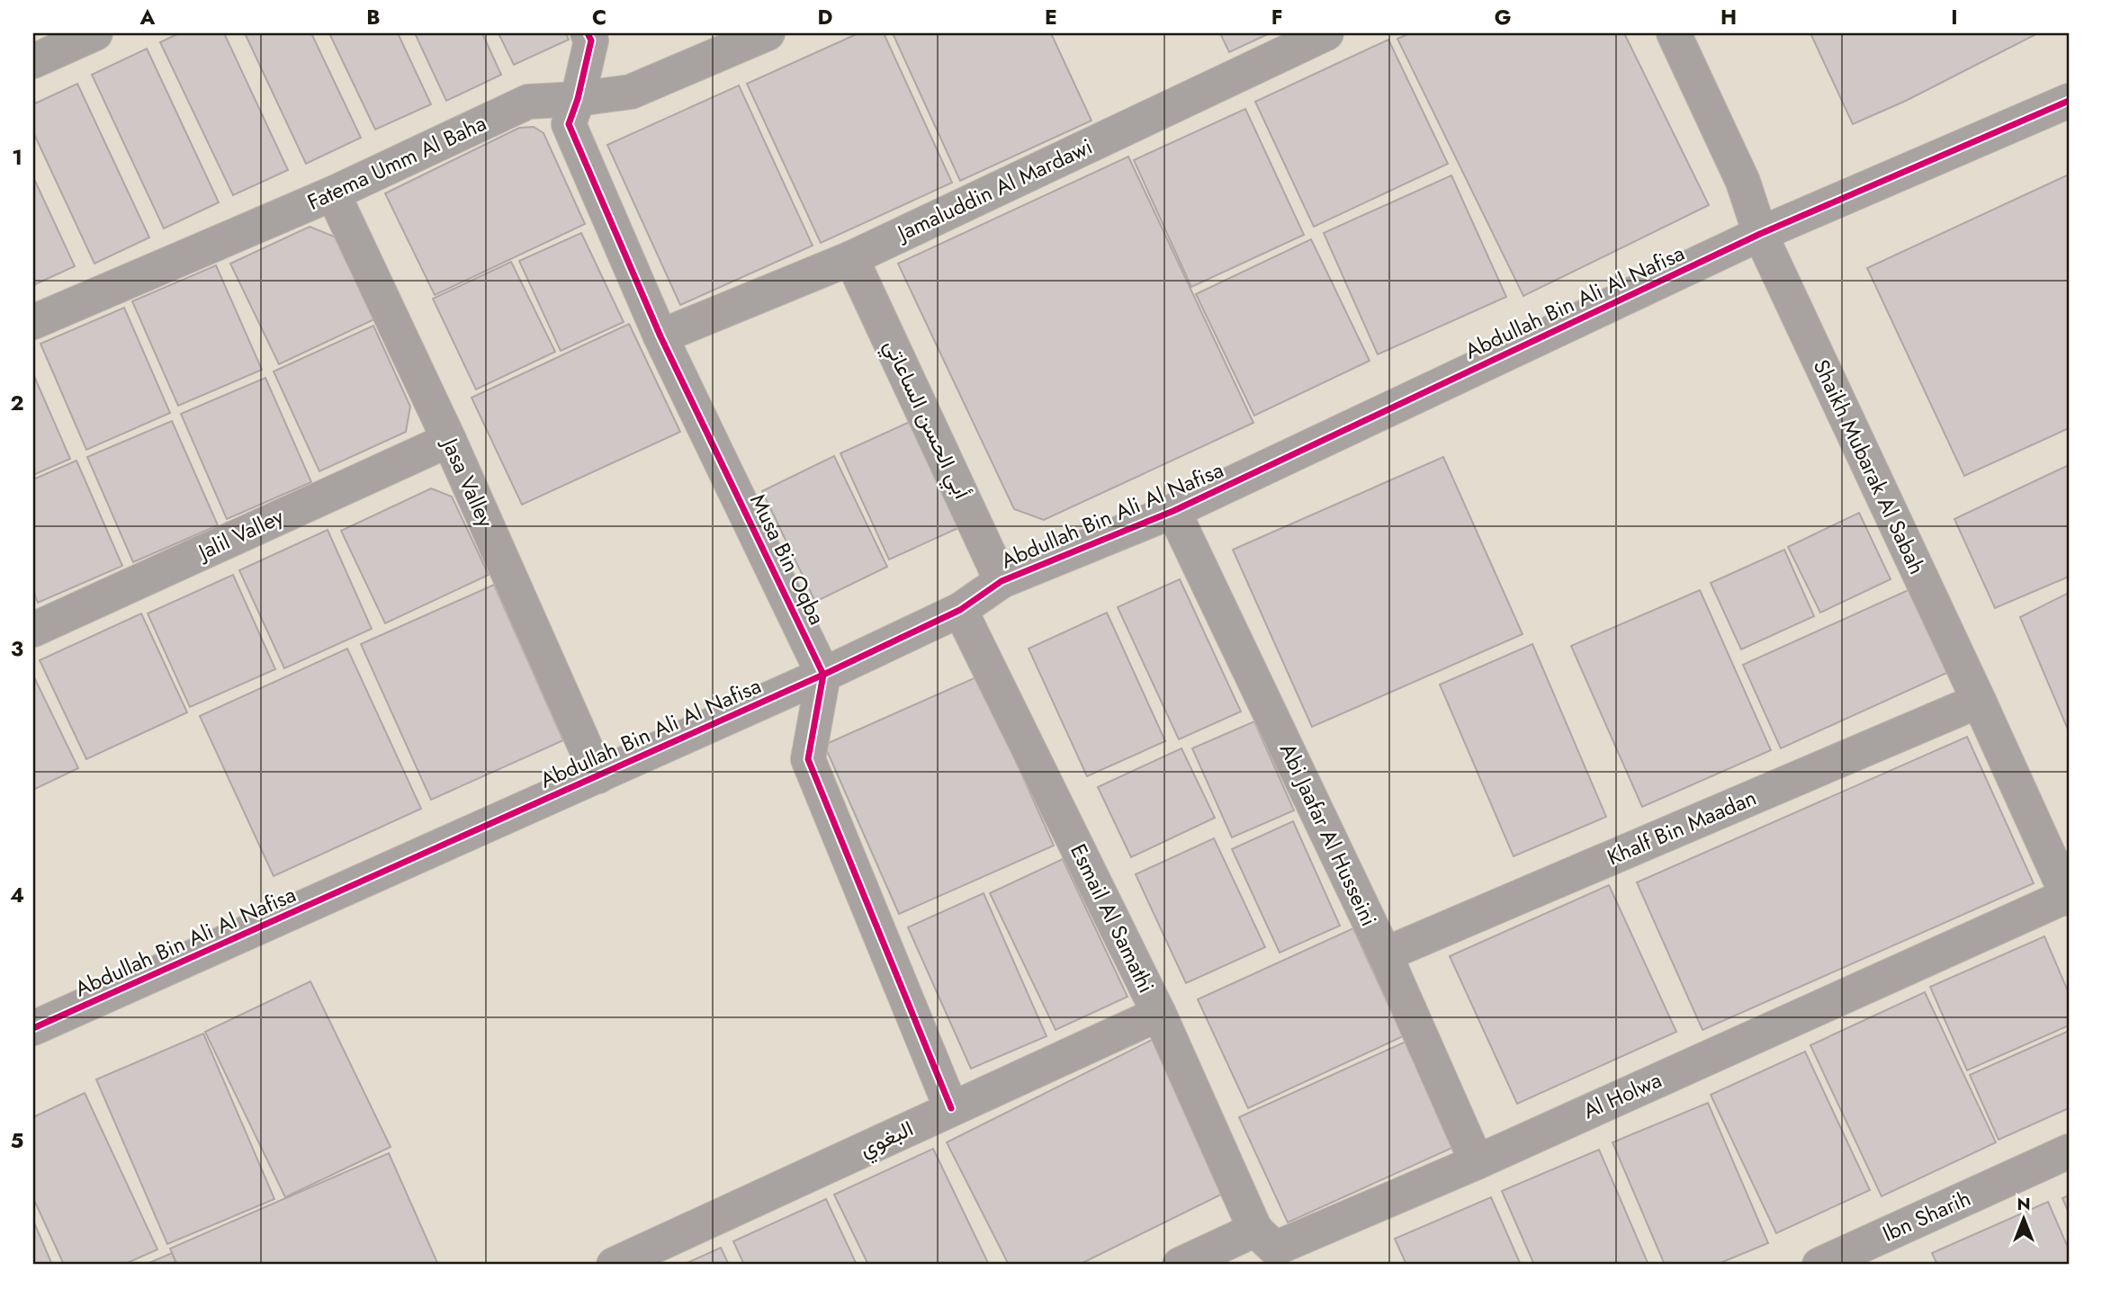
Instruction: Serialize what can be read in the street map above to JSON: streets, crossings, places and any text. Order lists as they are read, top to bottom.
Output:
{
  "streets": {
    "street": [
      "Fatema Umm Al Baha",
      "Jamaluddin Al Mardawi",
      "Abdullah Bin Ali Al Nafisa",
      "أبي الحسن الساعاتي",
      "Shaikh Mubarak Al Sabah",
      "Jasa Valley",
      "Jalil Valley",
      "Musa Bin Oqba",
      "Khalf Bin Maadan",
      "Abi Jaafar Al Husseini",
      "Esmail Al Samathi",
      "Al Holwa",
      "البغوي",
      "Ibn Sharih"
    ]
  },
  "crossings": [
    ["Fatema Umm Al Baha", "Jasa Valley"],
    ["Fatema Umm Al Baha", "Musa Bin Oqba"],
    ["Jamaluddin Al Mardawi", "أبي الحسن الساعاتي"],
    ["Jamaluddin Al Mardawi", "Musa Bin Oqba"],
    ["Abdullah Bin Ali Al Nafisa", "أبي الحسن الساعاتي"],
    ["Abdullah Bin Ali Al Nafisa", "Shaikh Mubarak Al Sabah"],
    ["Abdullah Bin Ali Al Nafisa", "Jasa Valley"],
    ["Abdullah Bin Ali Al Nafisa", "Musa Bin Oqba"],
    ["Abdullah Bin Ali Al Nafisa", "Abi Jaafar Al Husseini"],
    ["Abdullah Bin Ali Al Nafisa", "Esmail Al Samathi"],
    ["Shaikh Mubarak Al Sabah", "Khalf Bin Maadan"],
    ["Shaikh Mubarak Al Sabah", "Al Holwa"],
    ["Jasa Valley", "Jalil Valley"],
    ["Khalf Bin Maadan", "Abi Jaafar Al Husseini"],
    ["Abi Jaafar Al Husseini", "Al Holwa"],
    ["Esmail Al Samathi", "Al Holwa"],
    ["Esmail Al Samathi", "البغوي"]
  ],
  "north": "top",
  "grid": {
    "columns": [
      "A",
      "B",
      "C",
      "D",
      "E",
      "F",
      "G",
      "H",
      "I"
    ],
    "rows": [
      "1",
      "2",
      "3",
      "4",
      "5"
    ]
  }
}
